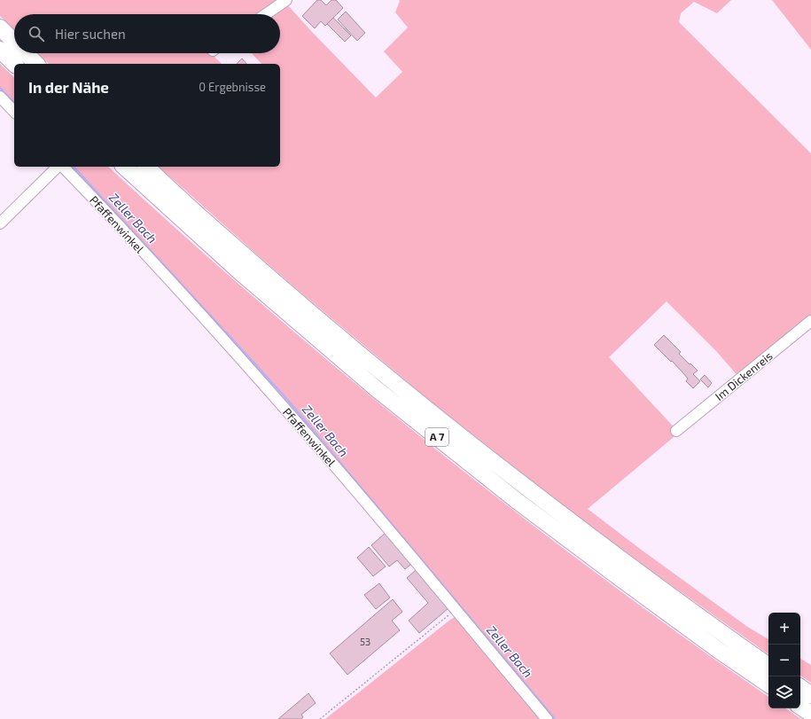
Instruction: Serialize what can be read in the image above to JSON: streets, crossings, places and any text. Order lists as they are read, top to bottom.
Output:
{
  "streets": {
    "highway": ["A 7"],
    "street": ["Pfaffenwinkel", "Im Dickenreis"]
  },
  "water": ["Zeller Bach"],
  "house_numbers": ["53"],
  "page": {
    "search": "Hier suchen",
    "heading": ["In der Nähe", "0 Ergebnisse"],
    "map_buttons": ["+", "−"]
  }
}
